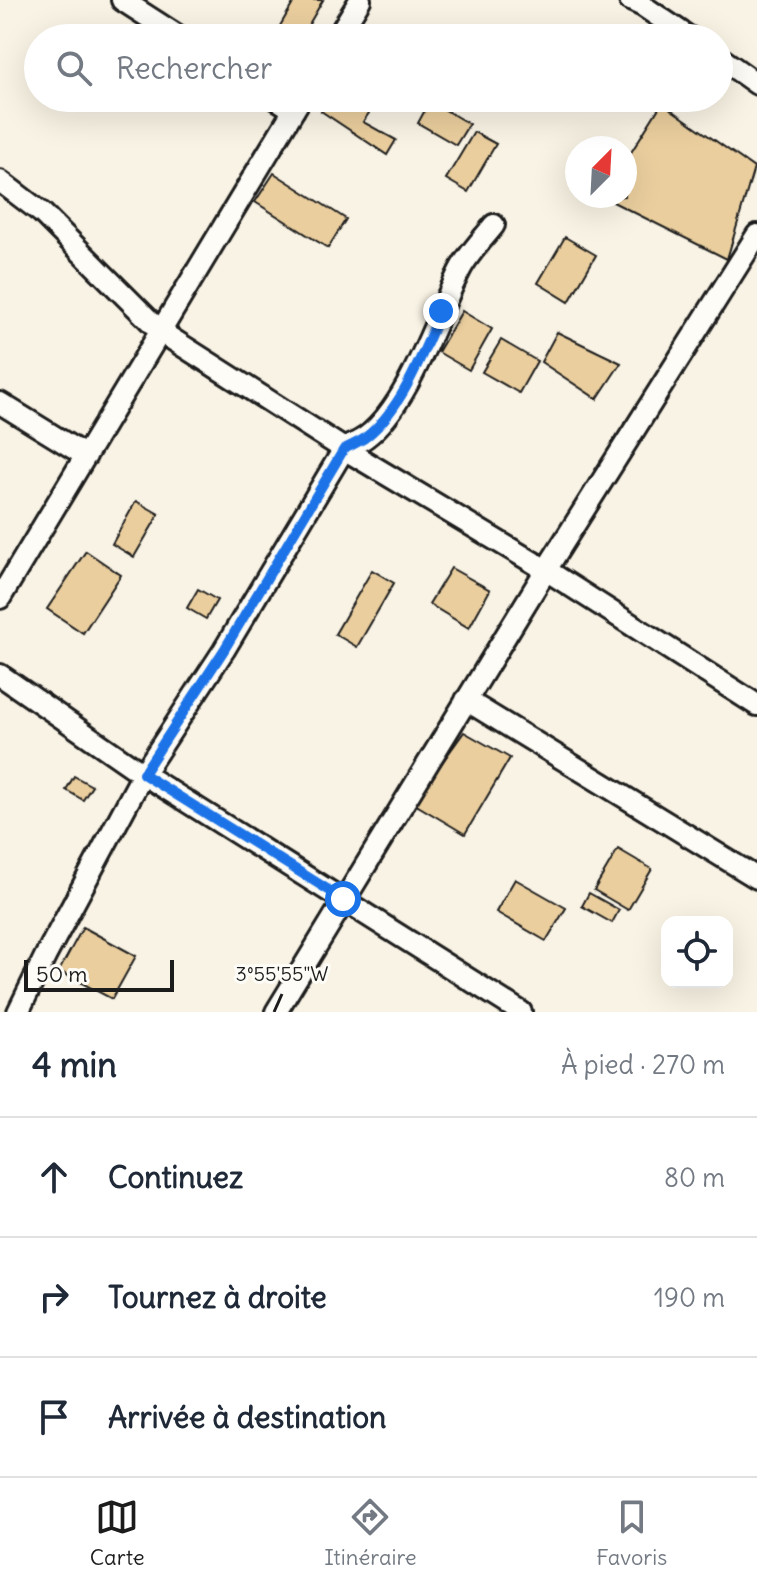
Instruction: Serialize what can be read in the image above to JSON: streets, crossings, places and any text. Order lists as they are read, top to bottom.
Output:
{
  "scale_bar": "50 m",
  "north": "top right",
  "page": {
    "search": "Rechercher",
    "scale": "50 m",
    "heading": ["4 min", "À pied · 270 m"],
    "list": [
      ["Continuez", "80 m"],
      ["Tournez à droite", "190 m"],
      "Arrivée à destination"
    ],
    "nav": ["Carte", "Itinéraire", "Favoris"]
  },
  "coordinates": ["3°55'55\"W"]
}
